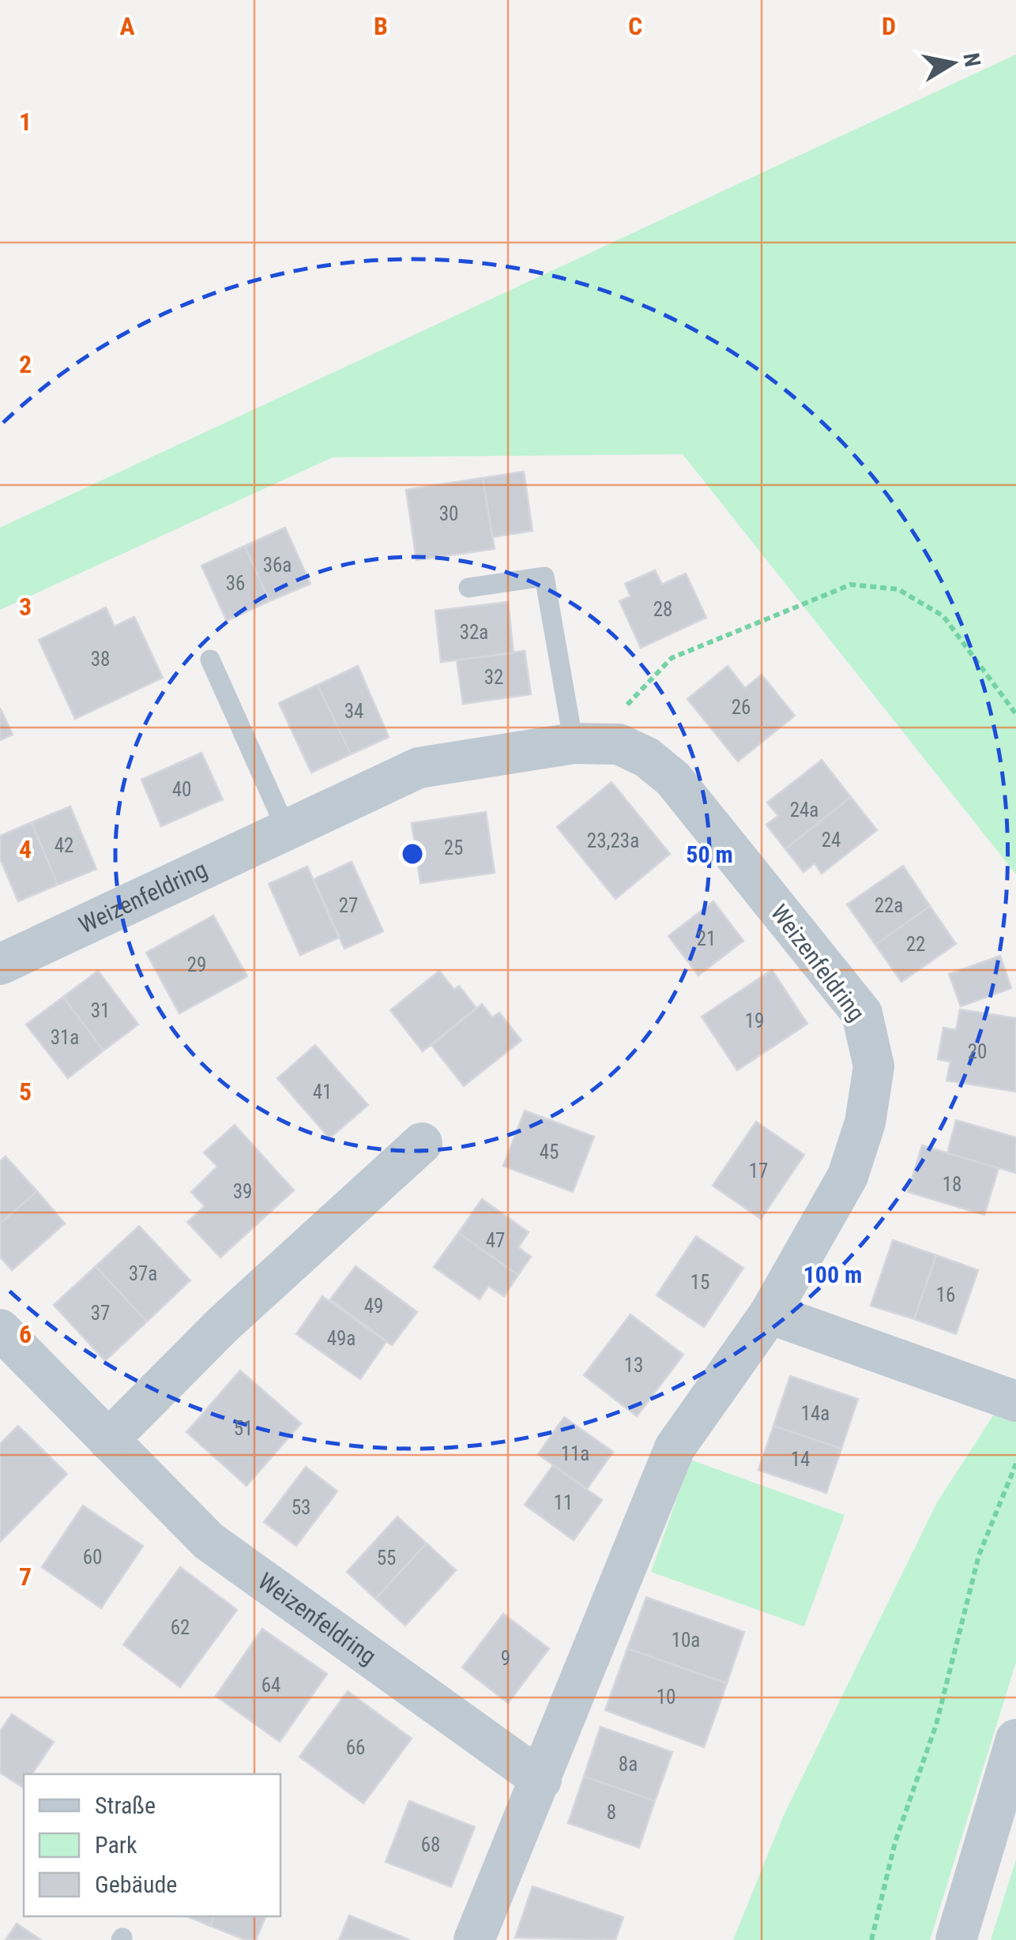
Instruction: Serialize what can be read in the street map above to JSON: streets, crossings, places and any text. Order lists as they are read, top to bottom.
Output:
{
  "streets": {
    "street": ["Weizenfeldring"]
  },
  "house_numbers": [
    "30",
    "36a",
    "36",
    "28",
    "32a",
    "38",
    "32",
    "26",
    "34",
    "40",
    "24a",
    "24",
    "23,23a",
    "42",
    "25",
    "27",
    "22a",
    "21",
    "22",
    "29",
    "31",
    "19",
    "31a",
    "20",
    "41",
    "45",
    "17",
    "18",
    "39",
    "47",
    "37a",
    "15",
    "16",
    "49",
    "37",
    "49a",
    "13",
    "14a",
    "51",
    "11a",
    "14",
    "11",
    "53",
    "60",
    "55",
    "62",
    "10a",
    "9",
    "64",
    "10",
    "66",
    "8a",
    "8",
    "68"
  ],
  "legend": ["Straße", "Park", "Gebäude"],
  "north": "right",
  "grid": {
    "columns": [
      "A",
      "B",
      "C",
      "D"
    ],
    "rows": [
      "1",
      "2",
      "3",
      "4",
      "5",
      "6",
      "7"
    ]
  },
  "rings": ["50 m", "100 m"]
}
